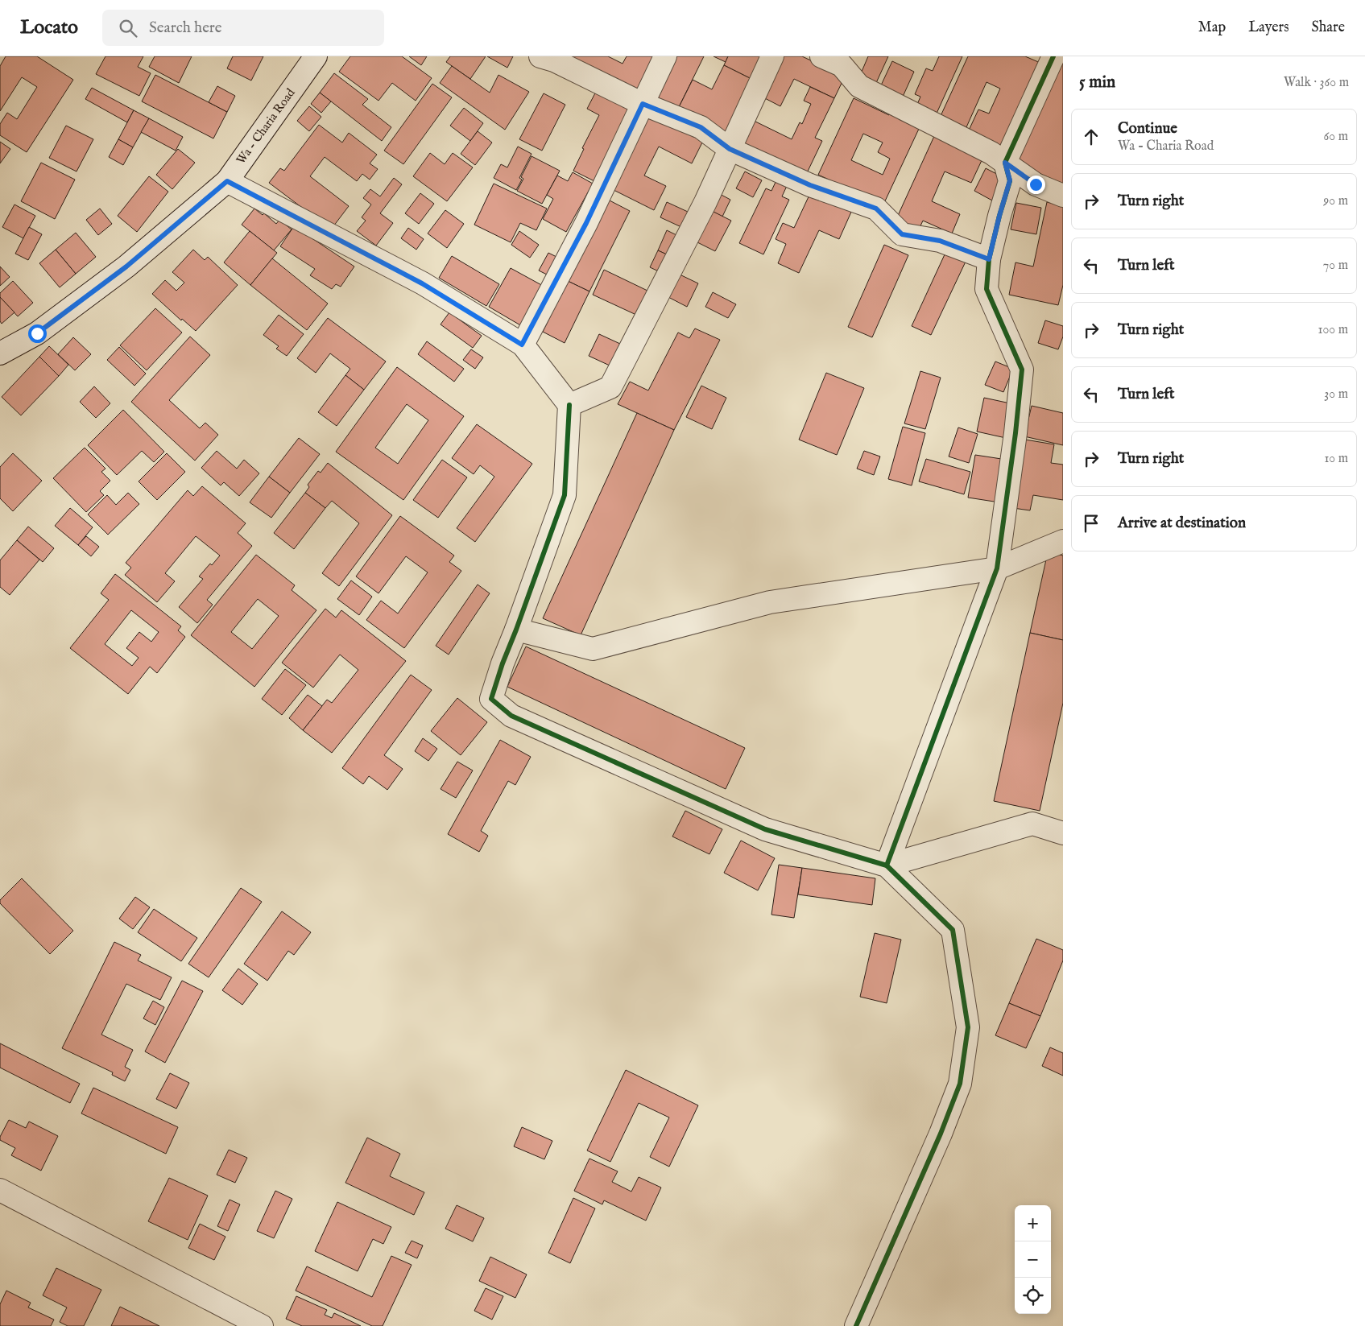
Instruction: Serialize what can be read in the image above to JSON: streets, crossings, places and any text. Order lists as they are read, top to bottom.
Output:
{
  "streets": {
    "street": ["Wa - Charia Road"]
  },
  "page": {
    "header": "Locato",
    "search": "Search here",
    "nav": ["Map", "Layers", "Share"],
    "heading": ["5 min", "Walk · 360 m"],
    "list": [
      ["Continue", "Wa - Charia Road", "60 m"],
      ["Turn right", "90 m"],
      ["Turn left", "70 m"],
      ["Turn right", "100 m"],
      ["Turn left", "30 m"],
      ["Turn right", "10 m"],
      "Arrive at destination"
    ],
    "map_buttons": ["+", "−"]
  }
}
